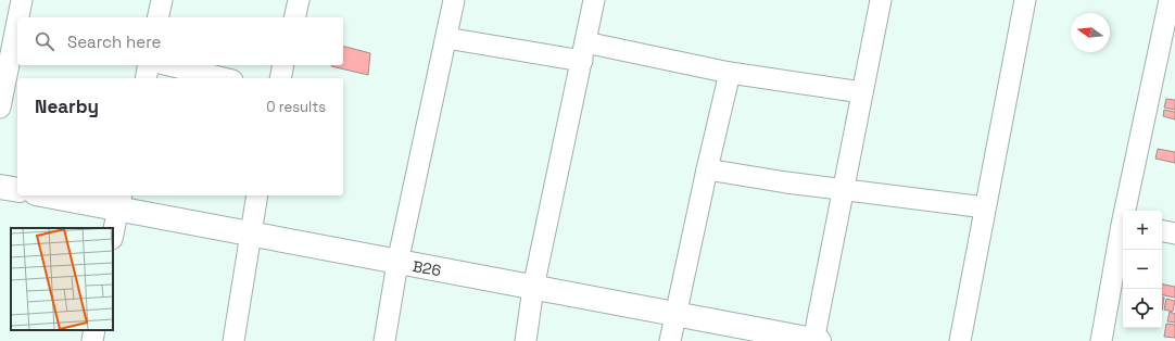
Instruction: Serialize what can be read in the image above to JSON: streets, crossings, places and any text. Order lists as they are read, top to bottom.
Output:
{
  "streets": {
    "highway": ["B26"]
  },
  "north": "left",
  "page": {
    "search": "Search here",
    "heading": ["Nearby", "0 results"],
    "map_buttons": ["+", "−"]
  }
}
